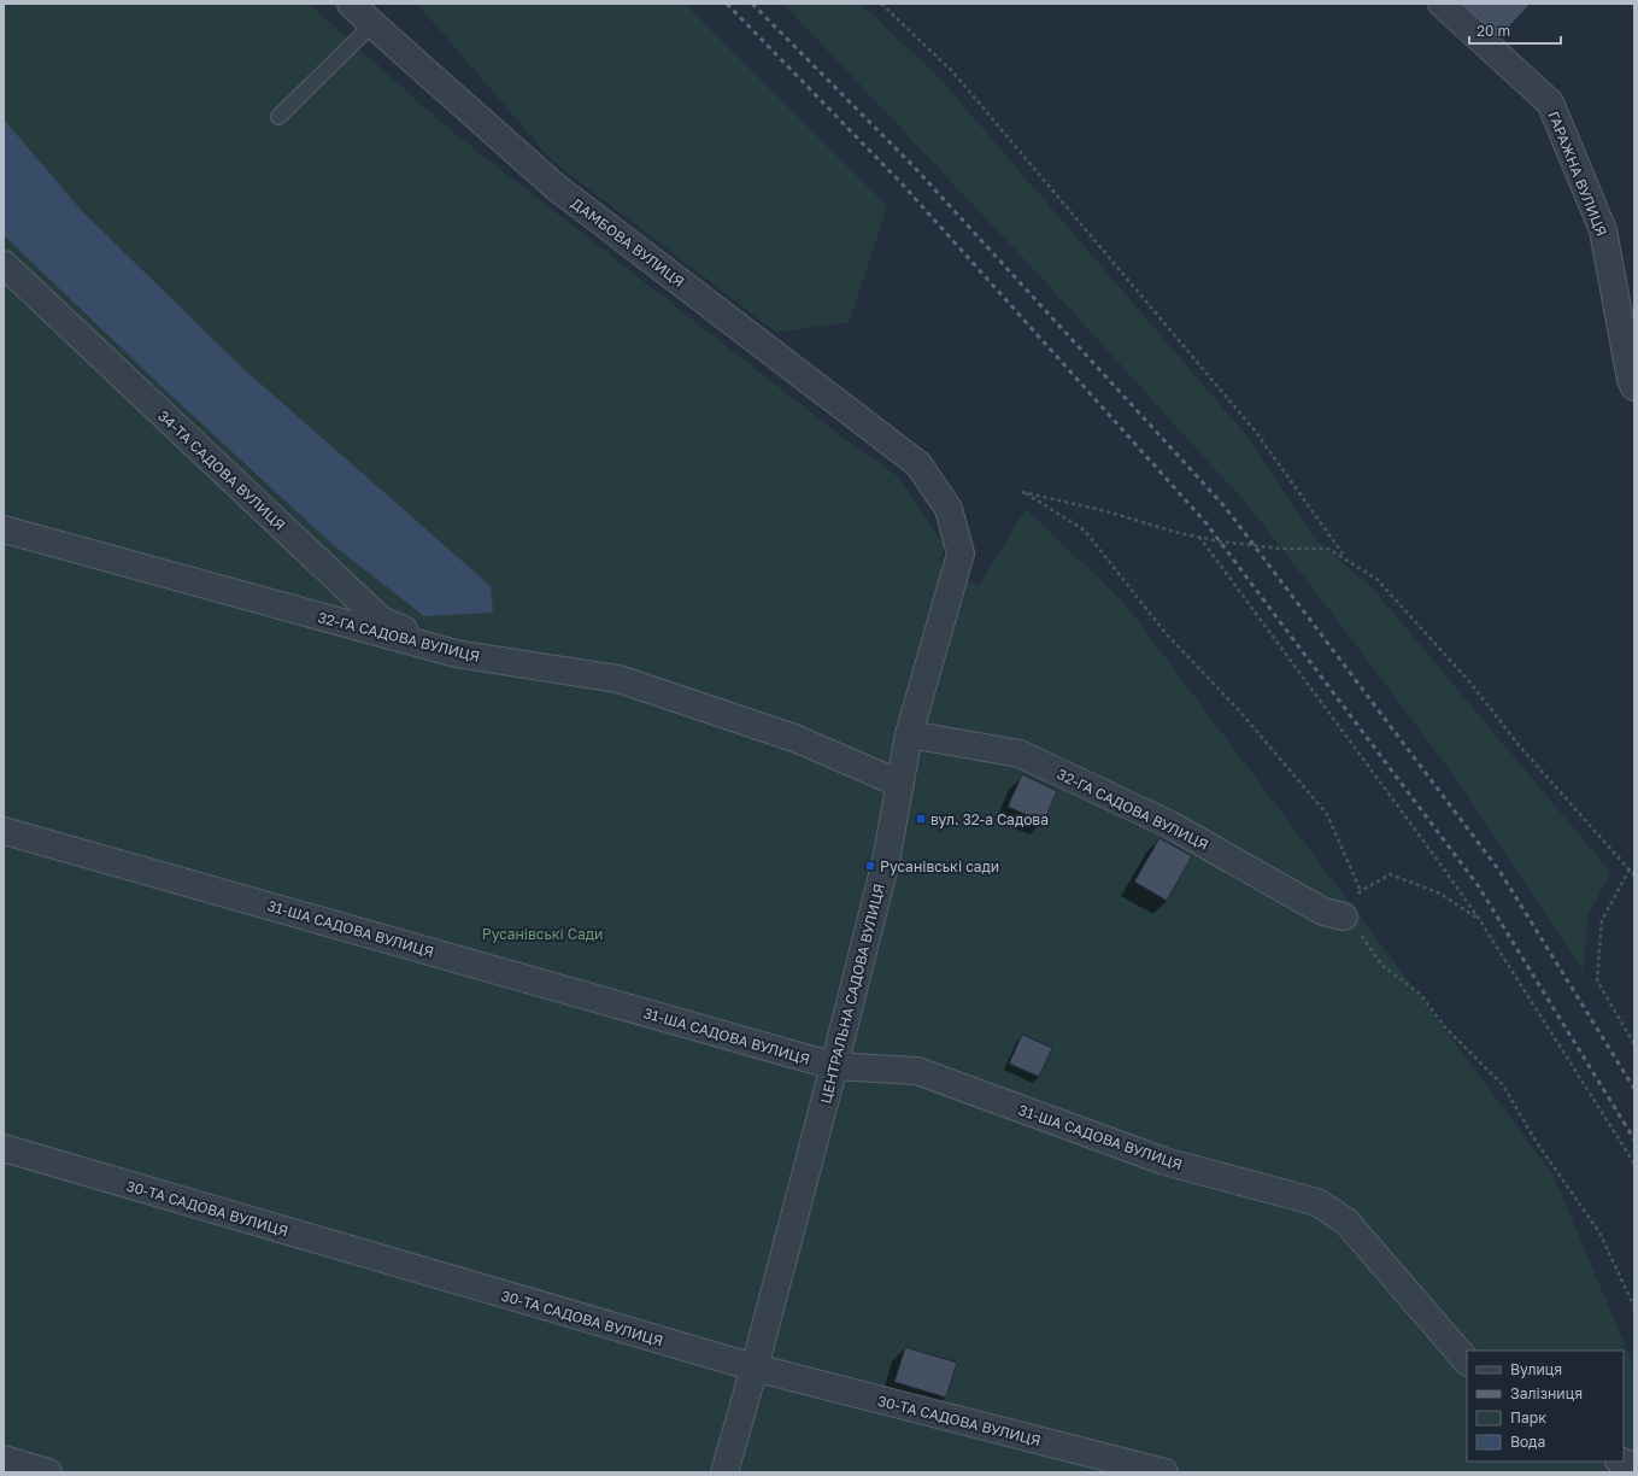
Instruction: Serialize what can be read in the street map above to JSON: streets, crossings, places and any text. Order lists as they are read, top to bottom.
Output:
{
  "streets": {
    "street": [
      "ГАРАЖНА ВУЛИЦЯ",
      "ДАМБОВА ВУЛИЦЯ",
      "34-ТА САДОВА ВУЛИЦЯ",
      "32-ГА САДОВА ВУЛИЦЯ",
      "31-ША САДОВА ВУЛИЦЯ",
      "ЦЕНТРАЛЬНА САДОВА ВУЛИЦЯ",
      "30-ТА САДОВА ВУЛИЦЯ"
    ]
  },
  "crossings": [
    ["ДАМБОВА ВУЛИЦЯ", "ЦЕНТРАЛЬНА САДОВА ВУЛИЦЯ"],
    ["34-ТА САДОВА ВУЛИЦЯ", "32-ГА САДОВА ВУЛИЦЯ"],
    ["32-ГА САДОВА ВУЛИЦЯ", "ЦЕНТРАЛЬНА САДОВА ВУЛИЦЯ"],
    ["31-ША САДОВА ВУЛИЦЯ", "ЦЕНТРАЛЬНА САДОВА ВУЛИЦЯ"],
    ["ЦЕНТРАЛЬНА САДОВА ВУЛИЦЯ", "30-ТА САДОВА ВУЛИЦЯ"]
  ],
  "parks": ["Русанівські Сади"],
  "places": {
    "transit": ["вул. 32-а Садова", "Русанівські сади"]
  },
  "legend": [
    "Вулиця",
    "Залізниця",
    "Парк",
    "Вода"
  ],
  "scale_bar": "20 m"
}
